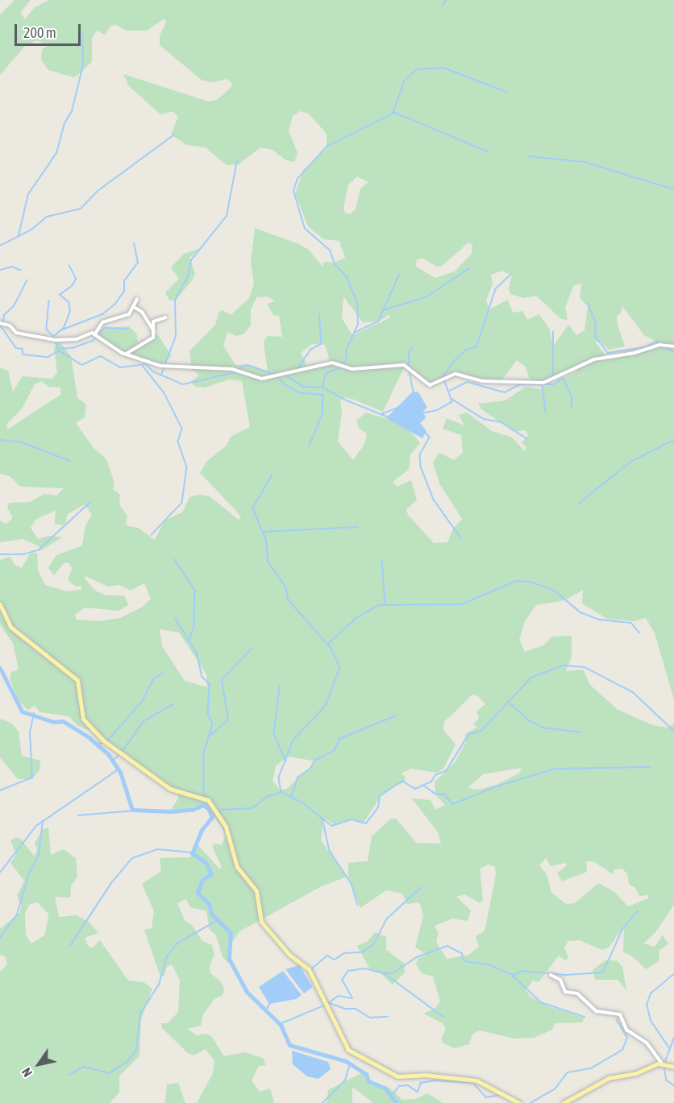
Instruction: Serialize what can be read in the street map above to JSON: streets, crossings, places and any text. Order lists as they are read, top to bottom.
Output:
{
  "scale_bar": "200 m",
  "north": "bottom left"
}
